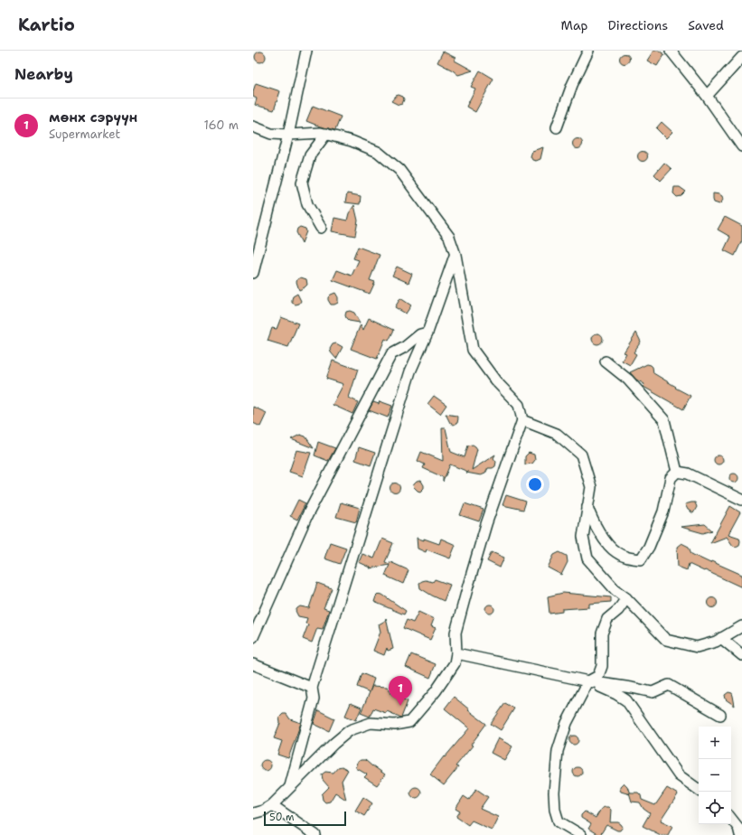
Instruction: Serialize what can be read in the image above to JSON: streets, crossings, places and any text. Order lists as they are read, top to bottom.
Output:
{
  "scale_bar": "50 m",
  "page": {
    "header": "Kartio",
    "nav": ["Map", "Directions", "Saved"],
    "heading": "Nearby",
    "list": [
      {
        "mark": "1",
        "name": "мөнх сэрүүн",
        "note": "Supermarket",
        "value": "160 m"
      }
    ],
    "pins": "1",
    "map_buttons": ["+", "−"],
    "scale": "50 m"
  }
}
